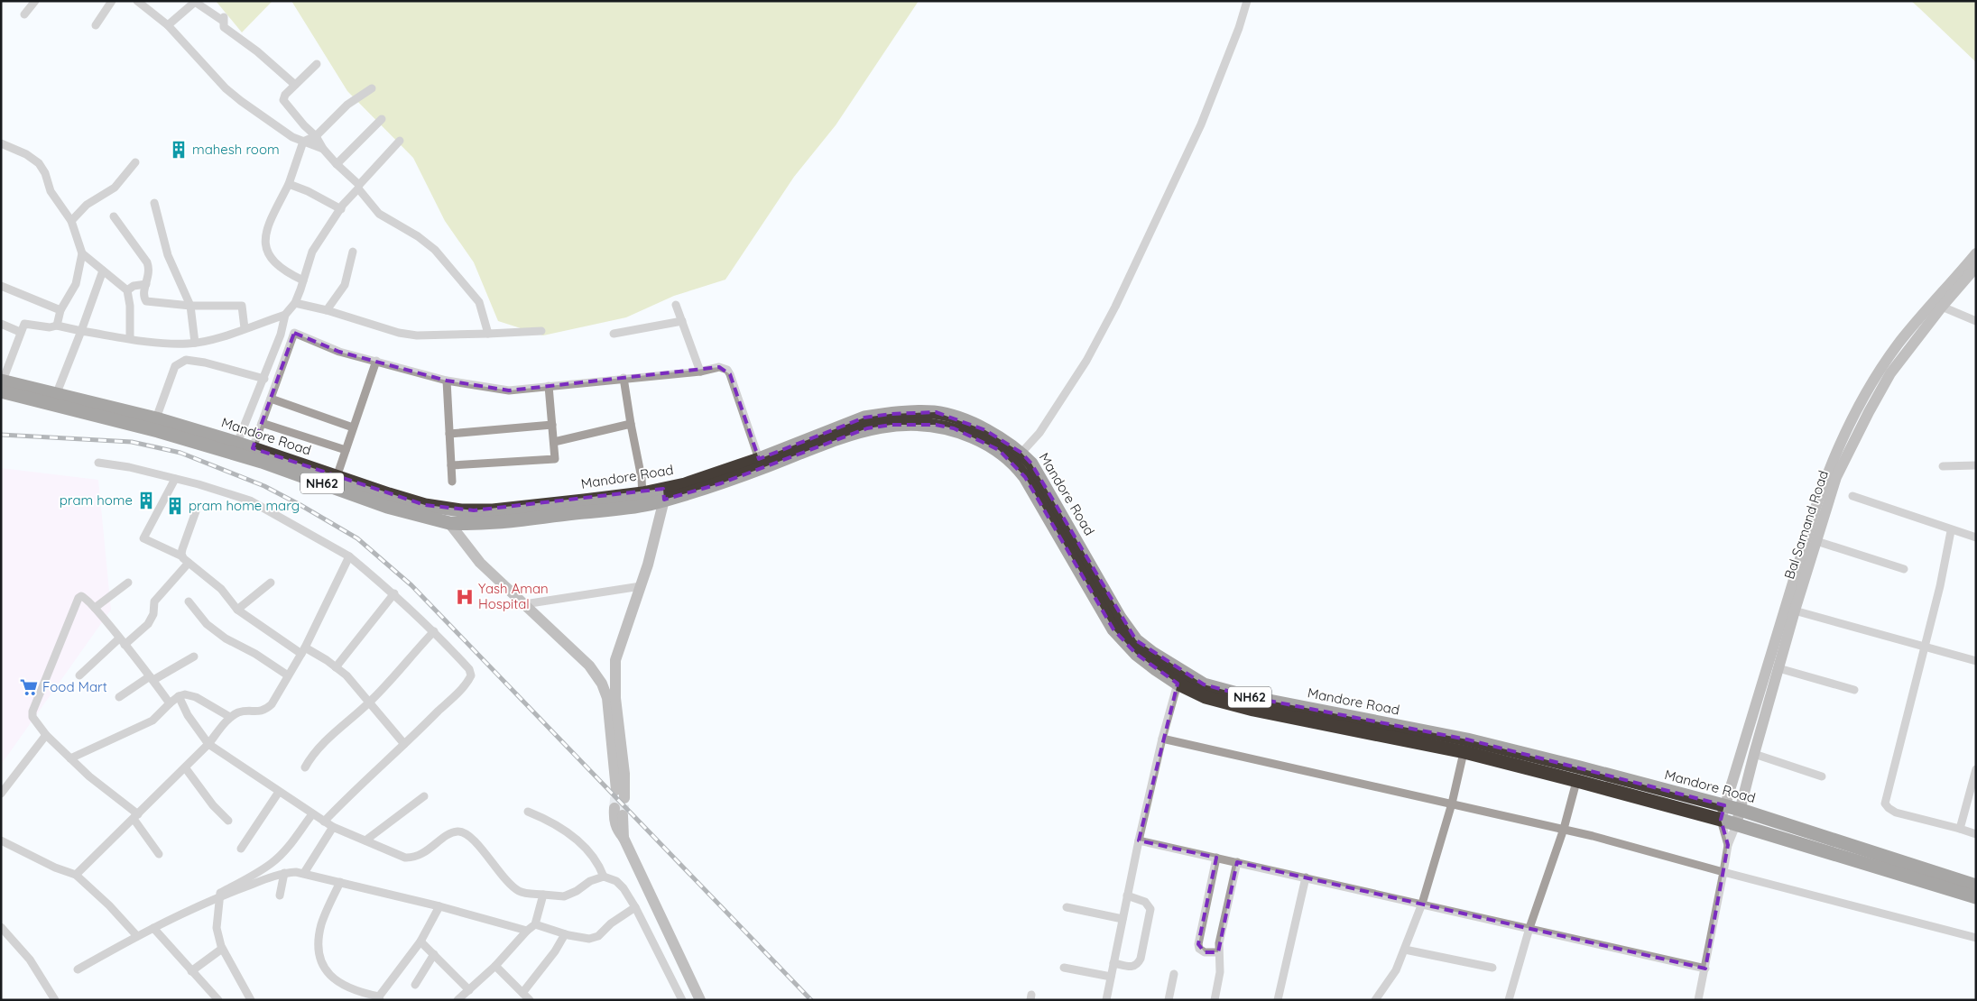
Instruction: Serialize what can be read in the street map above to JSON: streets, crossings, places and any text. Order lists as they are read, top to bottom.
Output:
{
  "streets": {
    "highway": ["Mandore Road", "NH62"],
    "main road": ["Bal Samand Road"]
  },
  "crossings": [
    ["Mandore Road", "Bal Samand Road"]
  ],
  "places": {
    "building": ["mahesh room", "pram home", "pram home marg"],
    "hospital": ["Yash Aman Hospital"],
    "supermarket": ["Food Mart"]
  }
}
